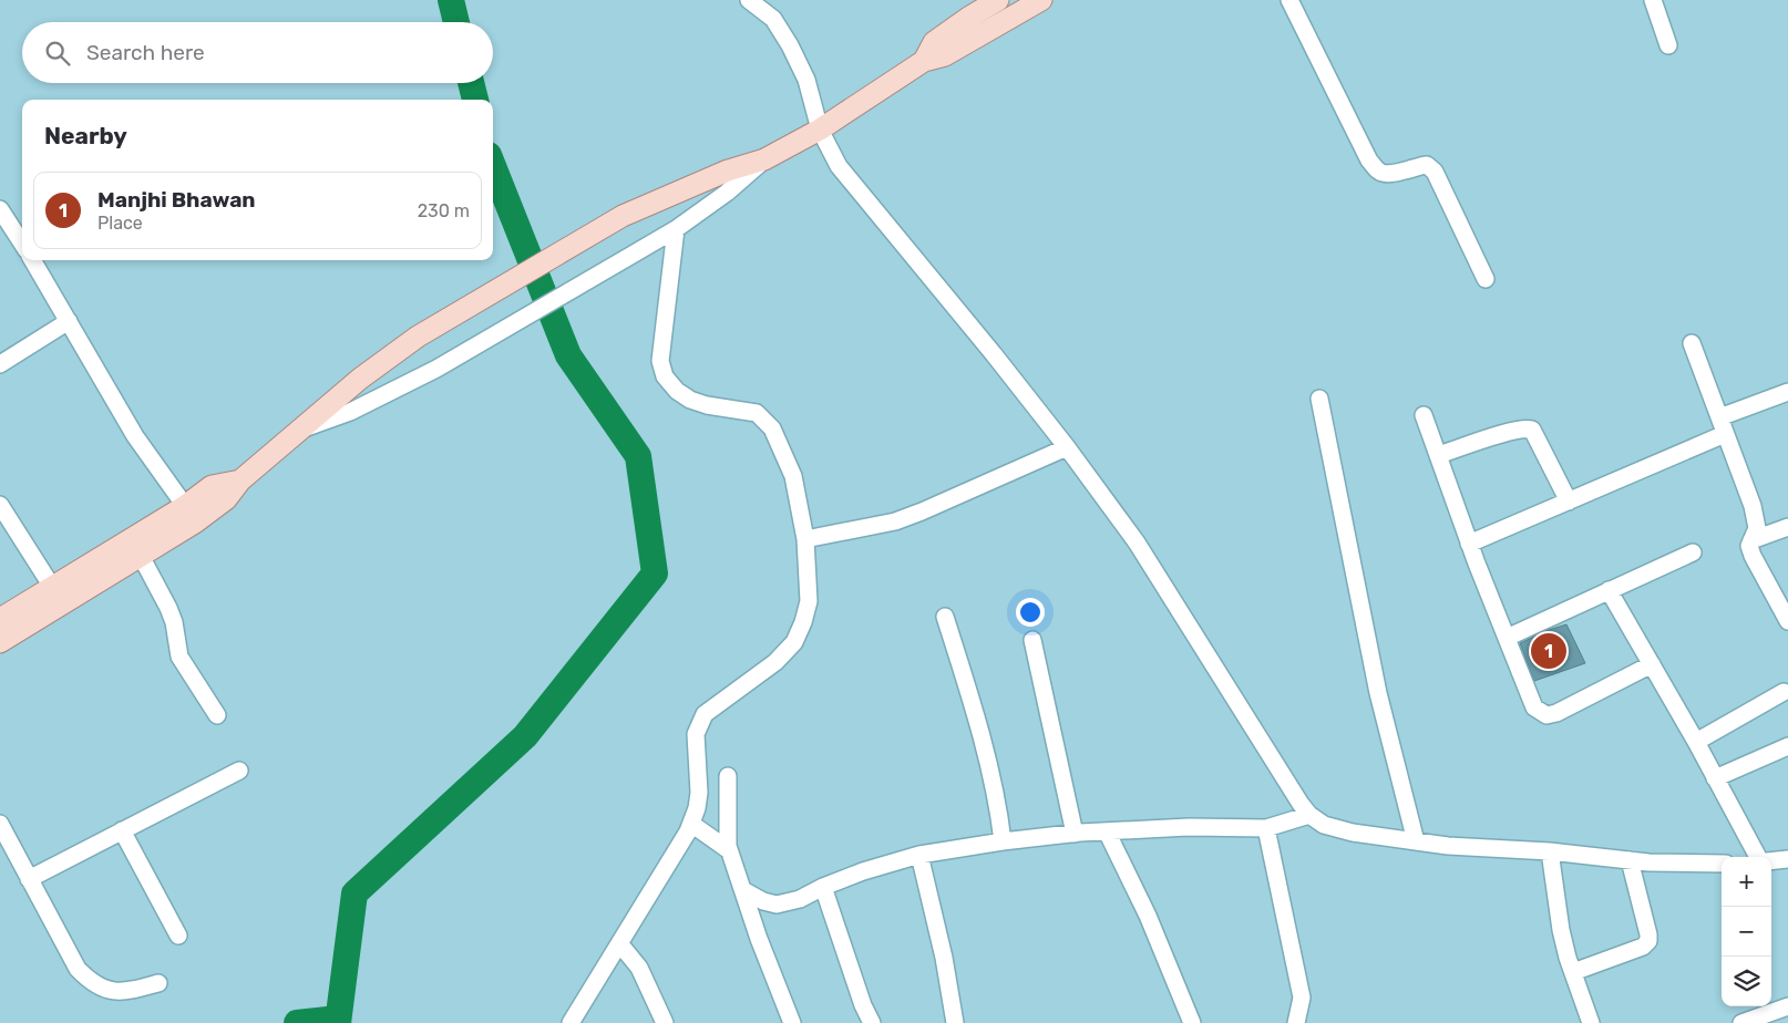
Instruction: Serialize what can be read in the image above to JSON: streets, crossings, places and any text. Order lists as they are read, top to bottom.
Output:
{
  "page": {
    "search": "Search here",
    "heading": "Nearby",
    "list": [
      {
        "mark": "1",
        "name": "Manjhi Bhawan",
        "note": "Place",
        "value": "230 m"
      }
    ],
    "pins": "1",
    "map_buttons": ["+", "−"]
  }
}
